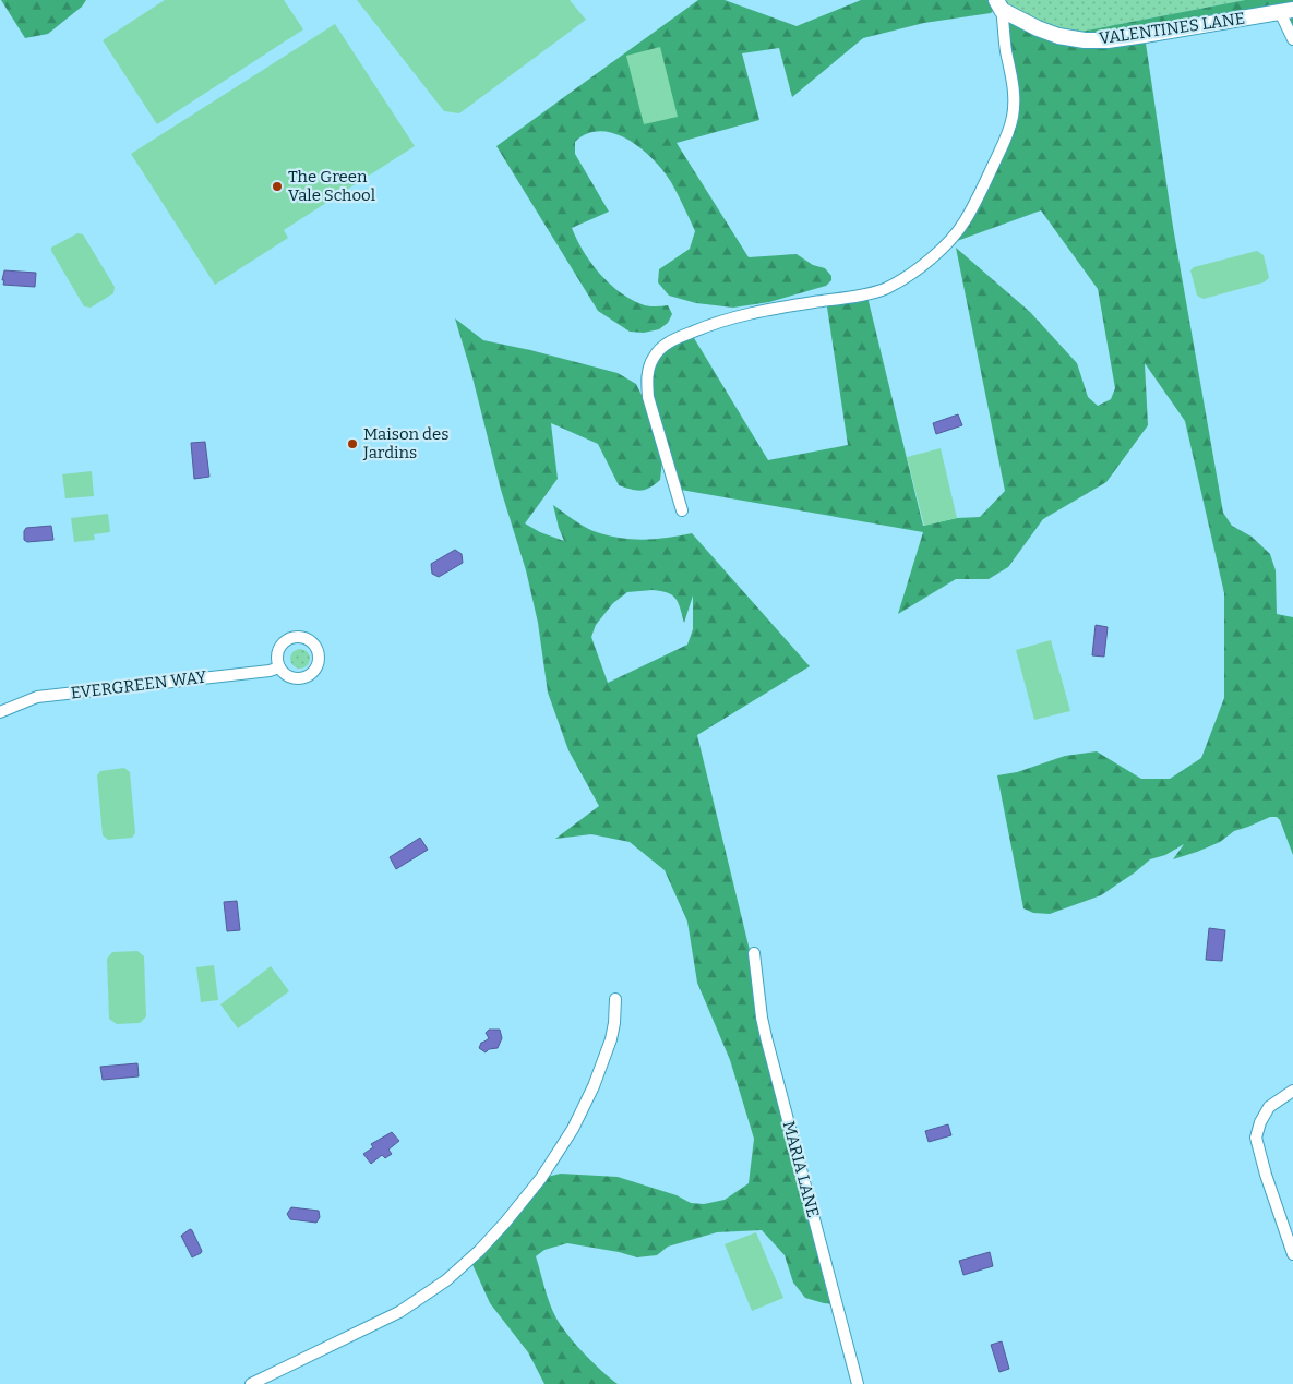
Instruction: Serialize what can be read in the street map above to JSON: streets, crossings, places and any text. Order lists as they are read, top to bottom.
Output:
{
  "streets": {
    "street": ["VALENTINES LANE", "EVERGREEN WAY", "MARIA LANE"]
  },
  "places": ["The Green Vale School", "Maison des Jardins"]
}
